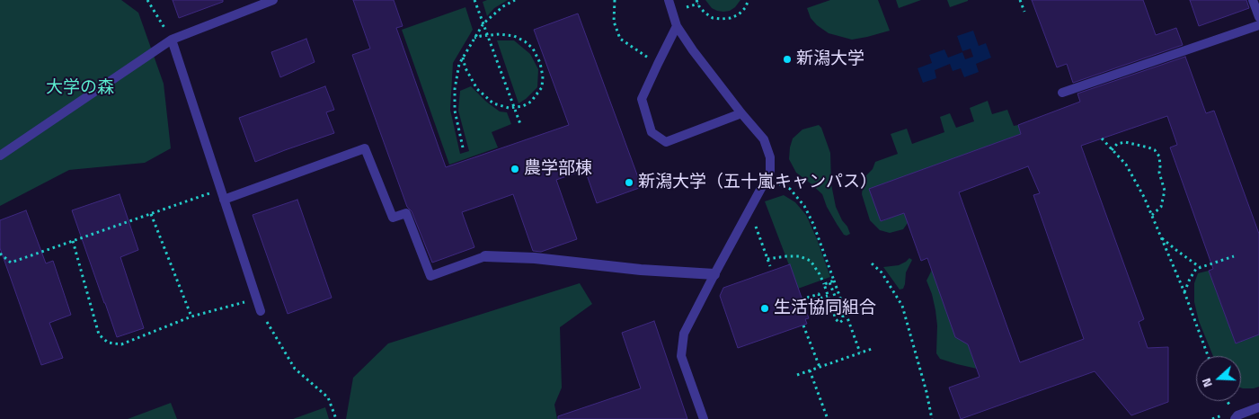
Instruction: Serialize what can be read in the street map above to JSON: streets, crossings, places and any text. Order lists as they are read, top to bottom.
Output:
{
  "parks": ["大学の森"],
  "places": [
    "新潟大学",
    "農学部棟",
    "新潟大学（五十嵐キャンパス）",
    "生活協同組合"
  ],
  "north": "left"
}
